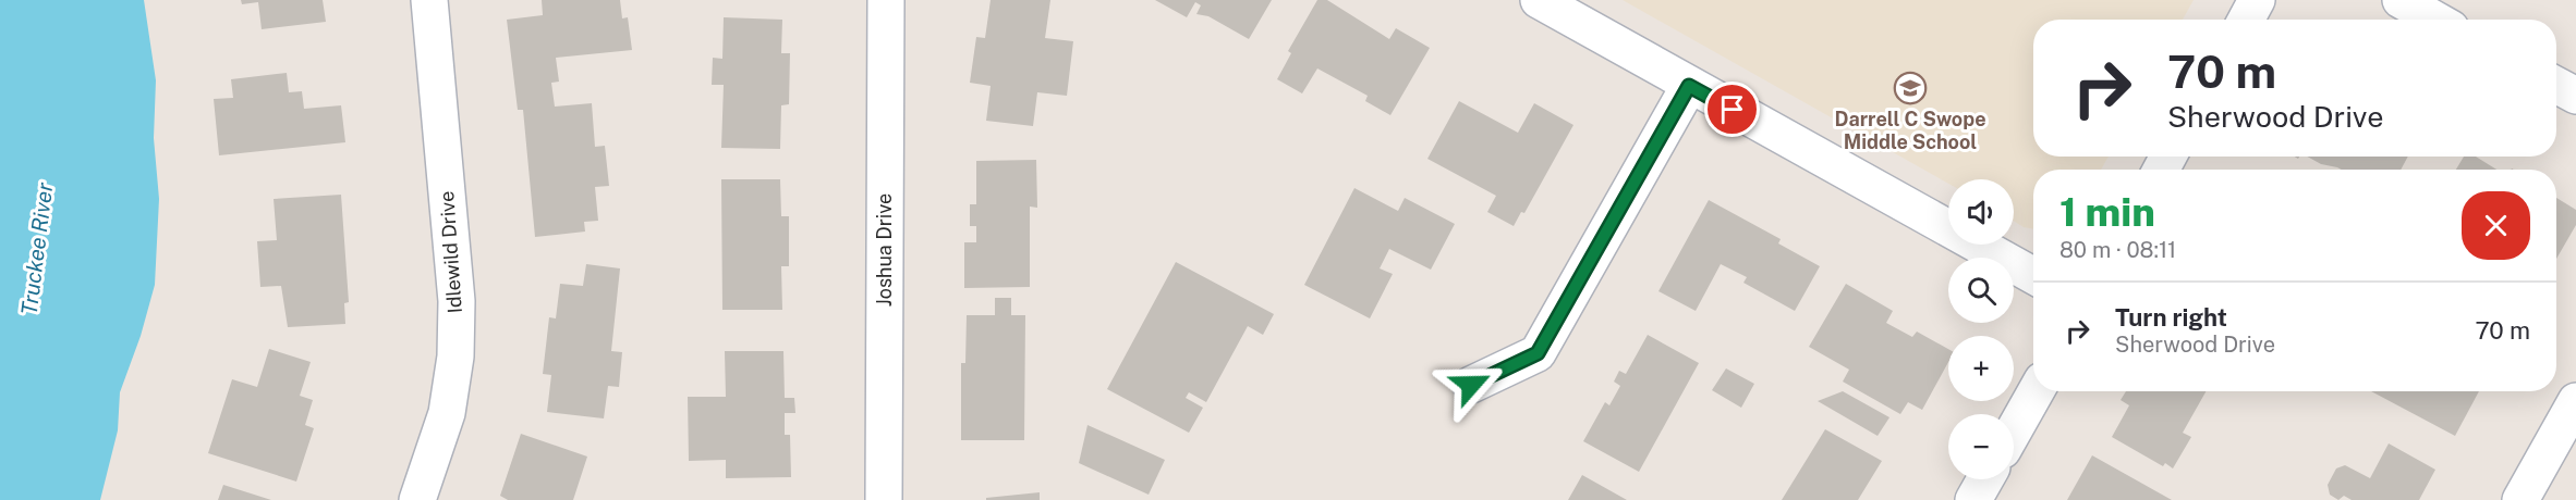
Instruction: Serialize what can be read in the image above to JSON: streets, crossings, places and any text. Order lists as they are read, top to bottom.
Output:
{
  "streets": {
    "street": ["Joshua Drive", "Idlewild Drive"]
  },
  "water": ["Truckee River"],
  "places": {
    "school or university": ["Darrell C Swope Middle School"]
  },
  "page": {
    "turn": ["70 m", "Sherwood Drive"],
    "heading": ["1 min", "80 m · 08:11"],
    "map_buttons": ["+", "−"],
    "list": [
      {
        "name": "Turn right",
        "note": "Sherwood Drive",
        "value": "70 m"
      }
    ]
  }
}
